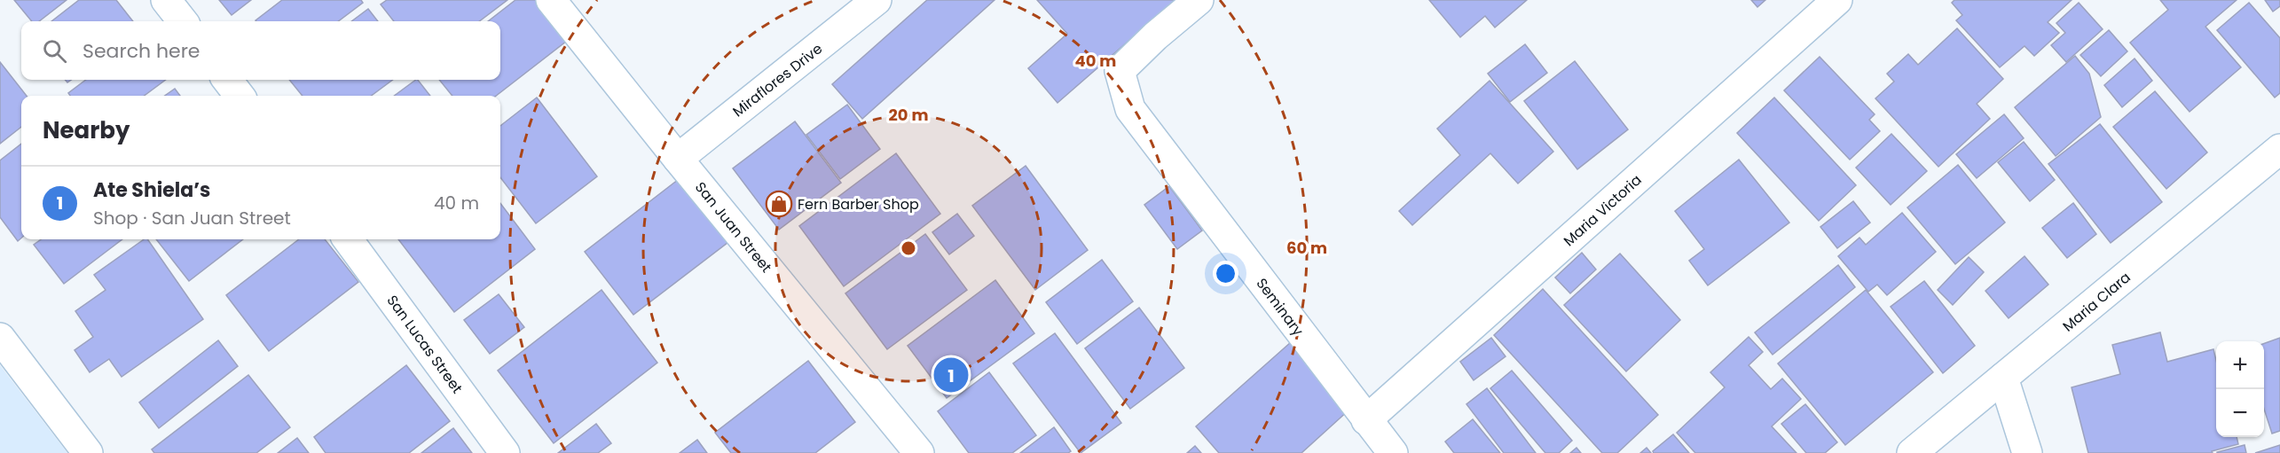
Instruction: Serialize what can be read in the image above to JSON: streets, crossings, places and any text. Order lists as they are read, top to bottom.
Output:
{
  "streets": {
    "street": [
      "Miraflores Drive",
      "Maria Victoria",
      "San Juan Street",
      "Maria Clara",
      "Seminary",
      "San Lucas Street"
    ]
  },
  "crossings": [
    ["Miraflores Drive", "San Juan Street"],
    ["Maria Victoria", "Seminary"]
  ],
  "places": {
    "shop": ["Fern Barber Shop"]
  },
  "page": {
    "search": "Search here",
    "heading": "Nearby",
    "list": [
      {
        "mark": "1",
        "name": "Ate Shiela’s",
        "note": "Shop · San Juan Street",
        "value": "40 m"
      }
    ],
    "map_buttons": ["+", "−"],
    "pins": "1"
  },
  "rings": ["40 m", "20 m", "60 m"]
}
